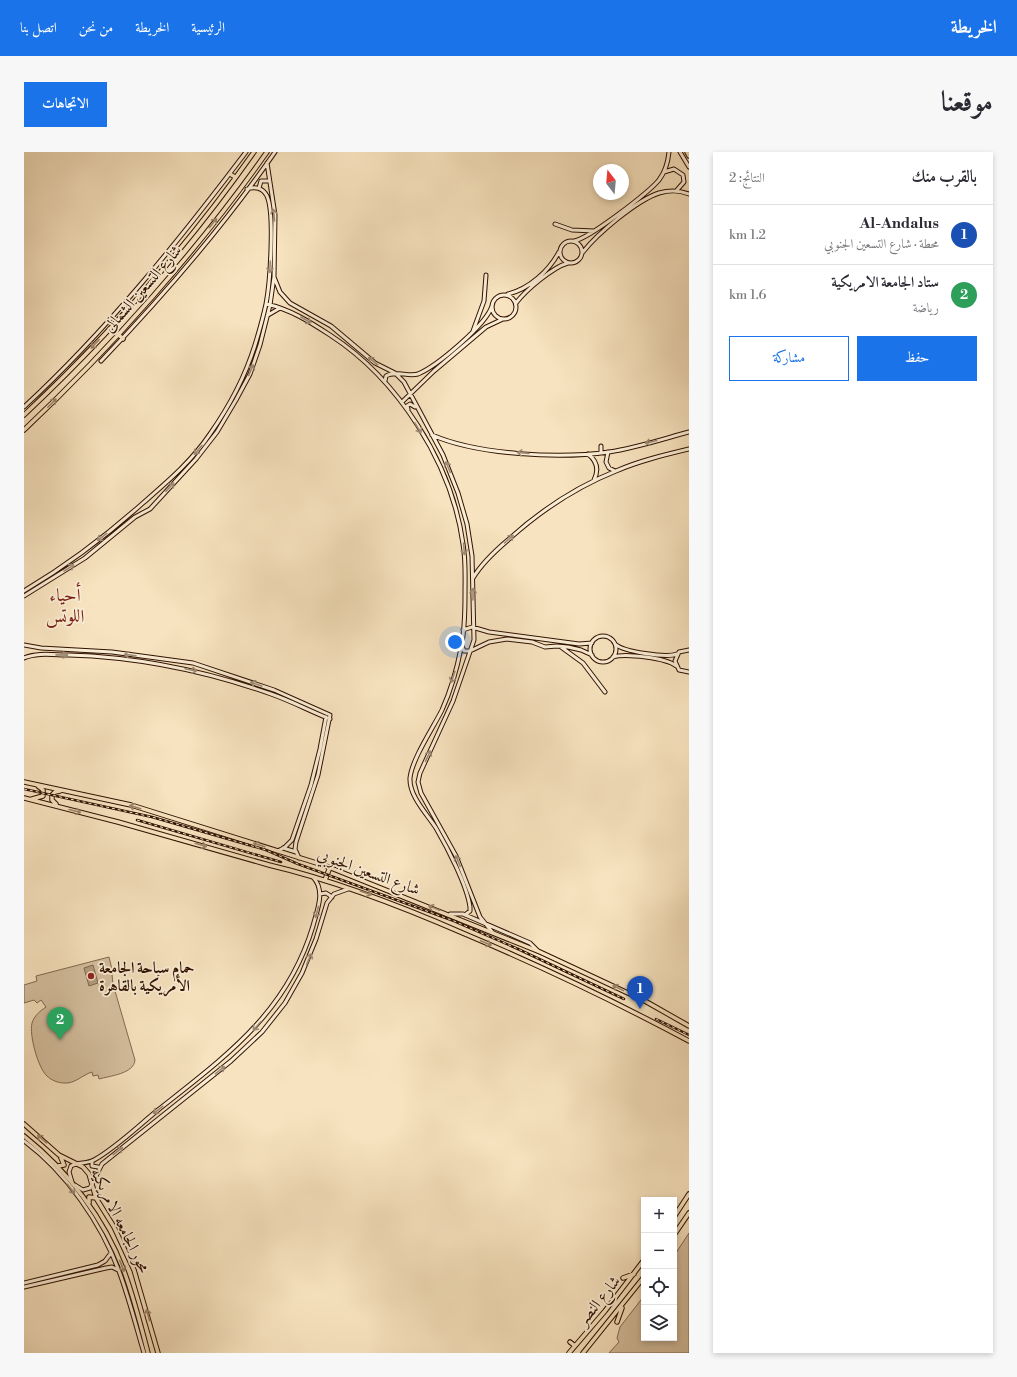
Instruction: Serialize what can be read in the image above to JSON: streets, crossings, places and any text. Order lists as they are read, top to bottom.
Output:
{
  "streets": {
    "main road": [
      "شارع التسعين الشمالى",
      "شارع التسعين الجنوبي",
      "محور الجامعه الامريكيه",
      "شارع النصر"
    ]
  },
  "districts": ["أحياء اللوتس"],
  "places": ["حمام سباحة الجامعة الأمريكية بالقاهرة"],
  "north": "top",
  "page": {
    "header": "الخريطة",
    "nav": [
      "الرئيسية",
      "الخريطة",
      "من نحن",
      "اتصل بنا"
    ],
    "title": "موقعنا",
    "buttons": [
      "الاتجاهات",
      ["حفظ", "مشاركة"]
    ],
    "heading": ["بالقرب منك", "النتائج: 2"],
    "list": [
      {
        "mark": "1",
        "name": "Al-Andalus",
        "note": "محطة · شارع التسعين الجنوبي",
        "value": "1.2 km"
      },
      {
        "mark": "2",
        "name": "ستاد الجامعة الامريكية",
        "note": "رياضة",
        "value": "1.6 km"
      }
    ],
    "pins": ["1", "2"],
    "map_buttons": ["+", "−"]
  }
}
